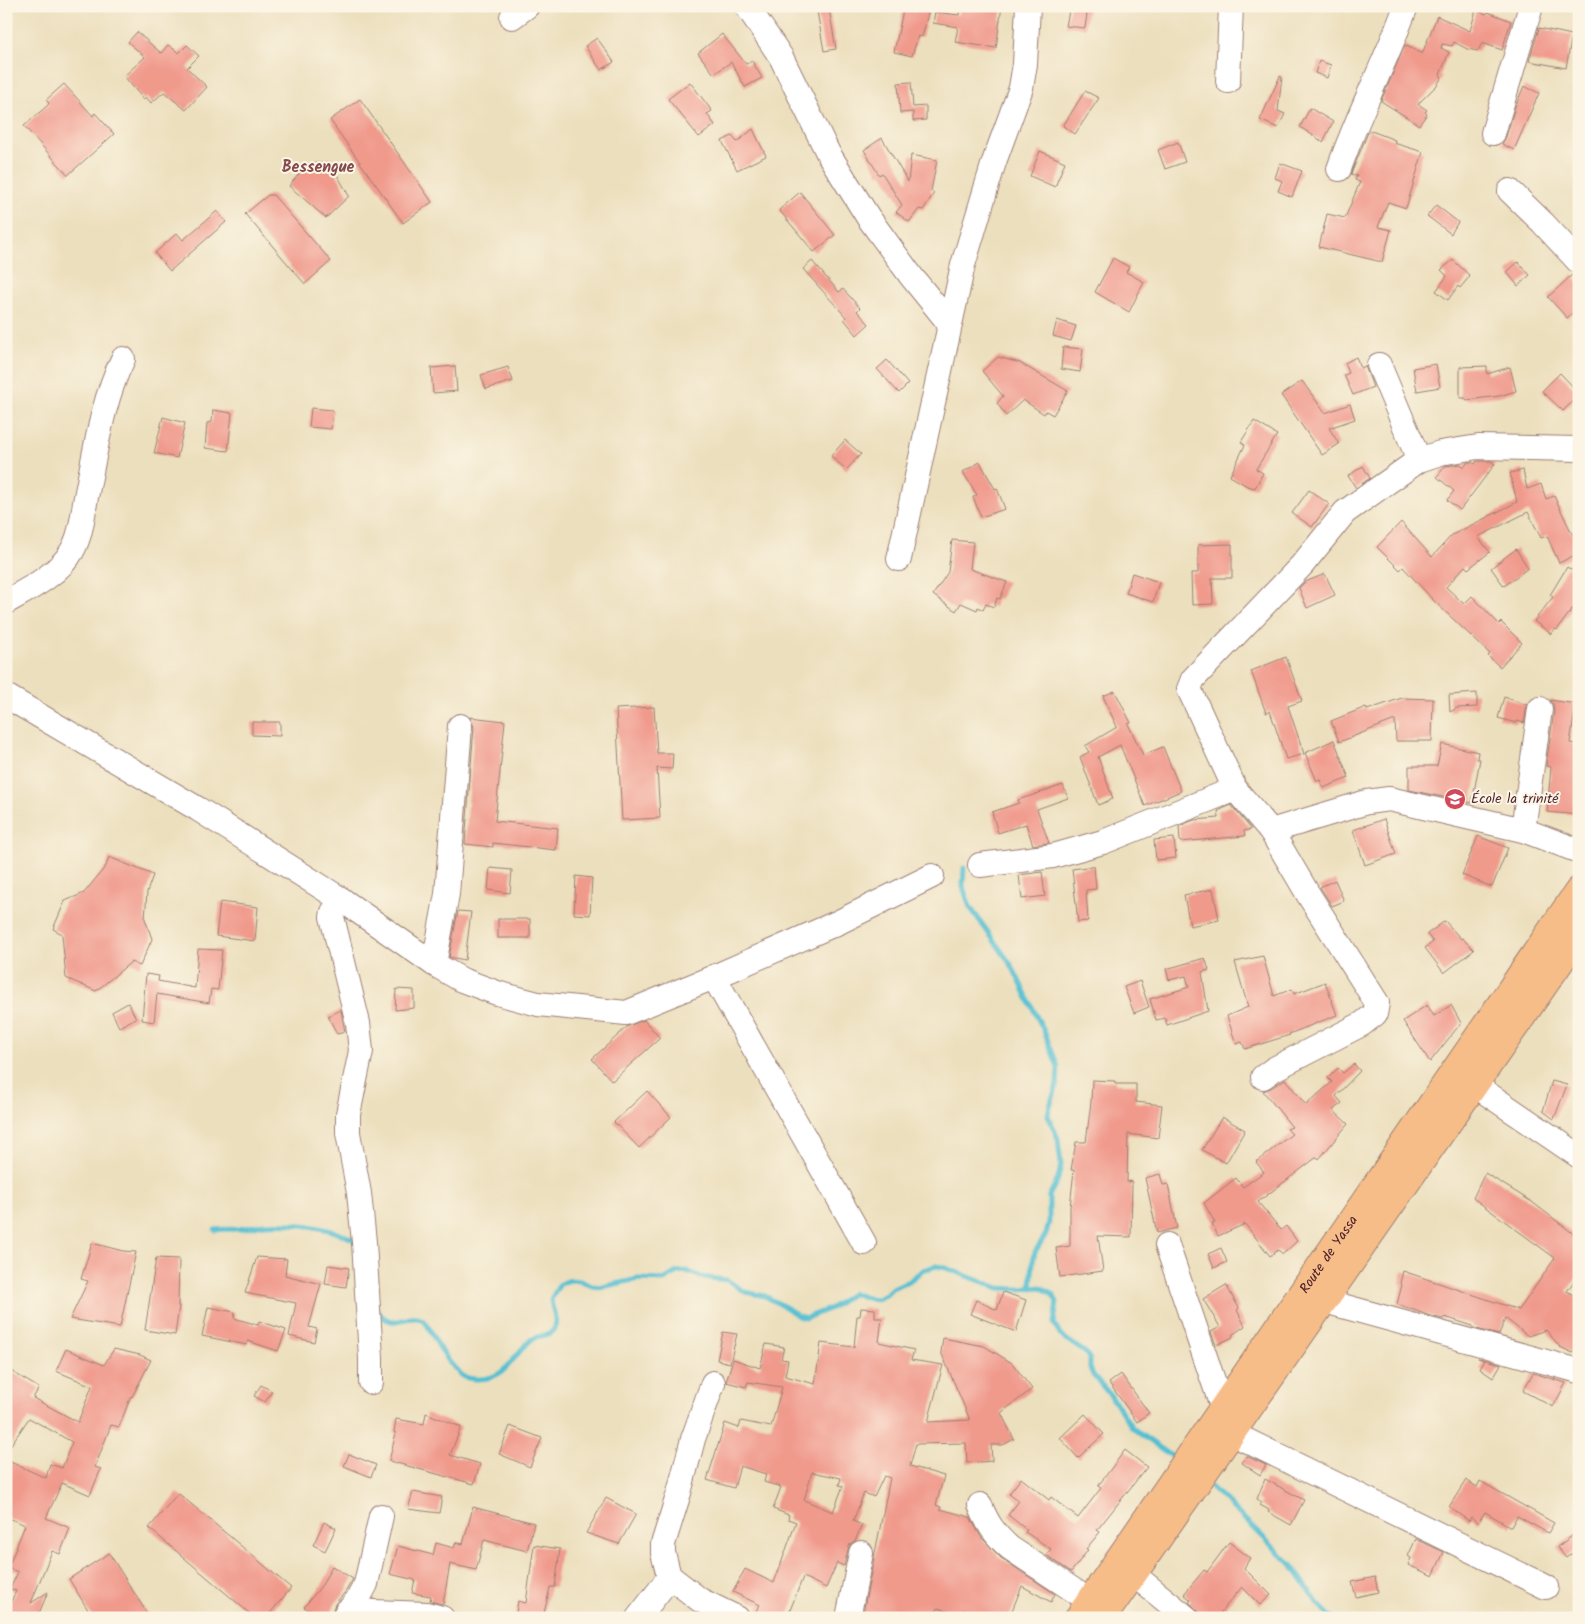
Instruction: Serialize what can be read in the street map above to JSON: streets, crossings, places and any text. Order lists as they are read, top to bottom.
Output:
{
  "streets": {
    "main road": ["Route de Yassa"]
  },
  "districts": ["Bessengue"],
  "places": {
    "school or university": ["École la trinité"]
  }
}
